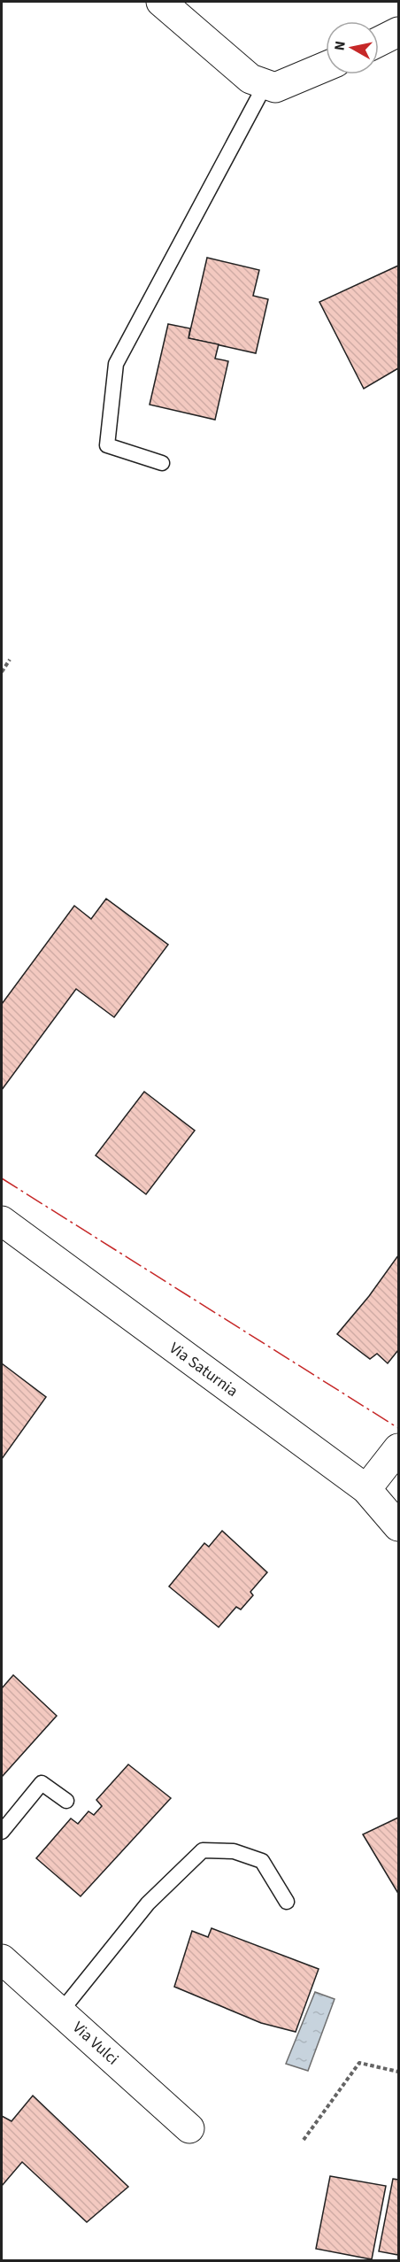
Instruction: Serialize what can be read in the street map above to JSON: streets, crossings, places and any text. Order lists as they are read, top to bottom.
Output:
{
  "streets": {
    "street": ["Via Saturnia", "Via Vulci"]
  },
  "north": "left"
}
